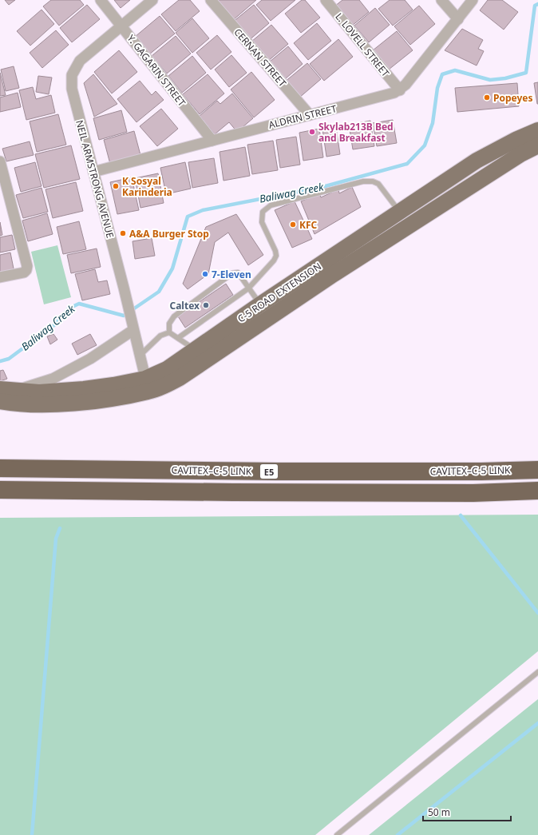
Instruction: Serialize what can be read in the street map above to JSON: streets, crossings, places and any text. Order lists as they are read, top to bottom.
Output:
{
  "streets": {
    "highway": ["CAVITEX–C-5 LINK", "E5"],
    "main road": ["C-5 ROAD EXTENSION"],
    "street": [
      "L. LOVELL STREET",
      "CERNAN STREET",
      "Y. GAGARIN STREET",
      "ALDRIN STREET",
      "NEIL ARMSTRONG AVENUE"
    ]
  },
  "crossings": [
    ["L. LOVELL STREET", "ALDRIN STREET"],
    ["CERNAN STREET", "ALDRIN STREET"],
    ["Y. GAGARIN STREET", "ALDRIN STREET"],
    ["Y. GAGARIN STREET", "NEIL ARMSTRONG AVENUE"],
    ["ALDRIN STREET", "NEIL ARMSTRONG AVENUE"],
    ["NEIL ARMSTRONG AVENUE", "C-5 ROAD EXTENSION"]
  ],
  "water": ["Baliwag Creek"],
  "places": [
    "Popeyes",
    "Skylab213B Bed and Breakfast",
    "K Sosyal Karinderia",
    "KFC",
    "A&A Burger Stop",
    "7-Eleven",
    "Caltex"
  ],
  "scale_bar": "50 m"
}
